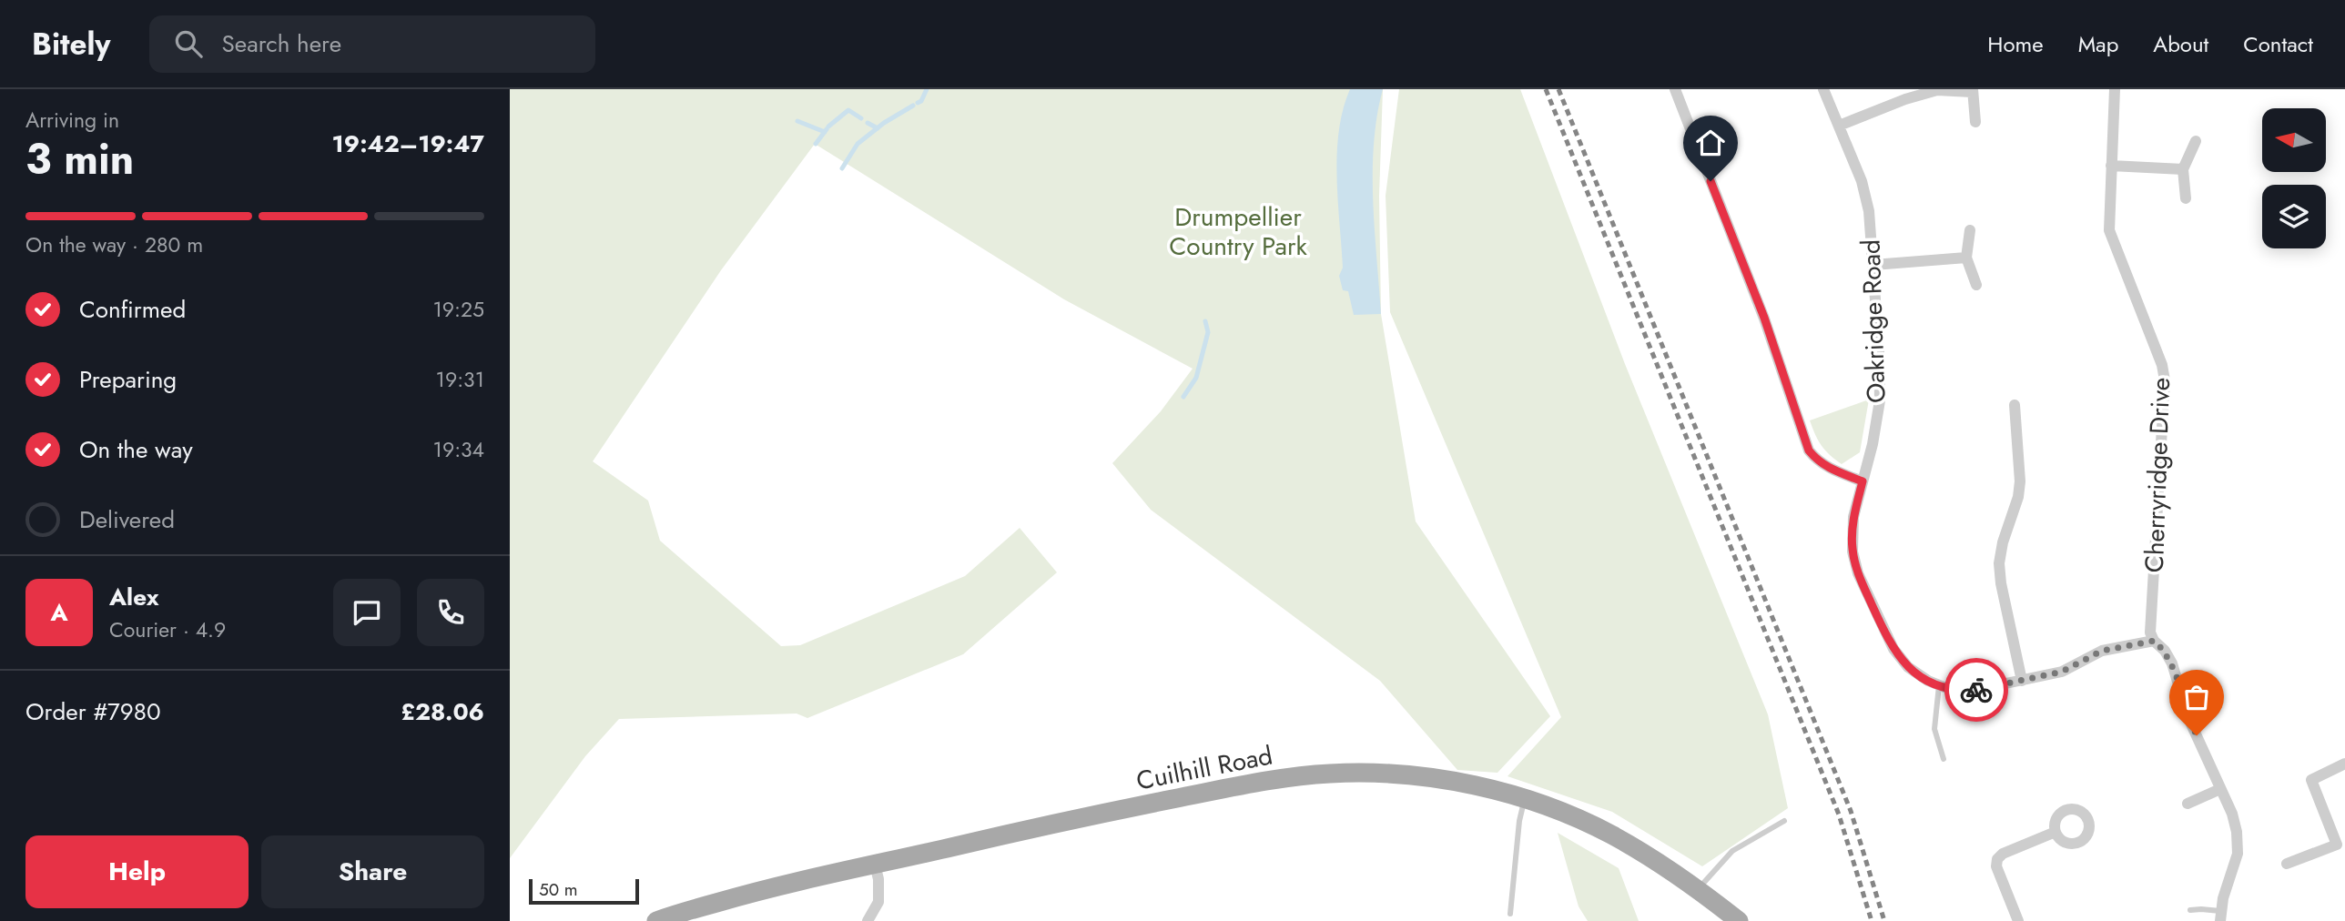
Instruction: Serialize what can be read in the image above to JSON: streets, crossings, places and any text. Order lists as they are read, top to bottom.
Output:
{
  "streets": {
    "main road": ["Cuilhill Road"],
    "street": ["Oakridge Road", "Cherryridge Drive"]
  },
  "crossings": [
    ["Oakridge Road", "Cherryridge Drive"]
  ],
  "parks": ["Drumpellier Country Park"],
  "scale_bar": "50 m",
  "north": "left",
  "page": {
    "header": "Bitely",
    "search": "Search here",
    "nav": [
      "Home",
      "Map",
      "About",
      "Contact"
    ],
    "heading": ["3 min", "Arriving in", "19:42–19:47"],
    "panel": [
      "Alex",
      "Courier · 4.9",
      "Order #7980",
      "£28.06"
    ],
    "bar": "On the way · 280 m",
    "list": [
      ["Confirmed", "19:25"],
      ["Preparing", "19:31"],
      ["On the way", "19:34"],
      "Delivered"
    ],
    "round": "A",
    "buttons": ["Help", "Share"],
    "scale": "50 m"
  }
}
